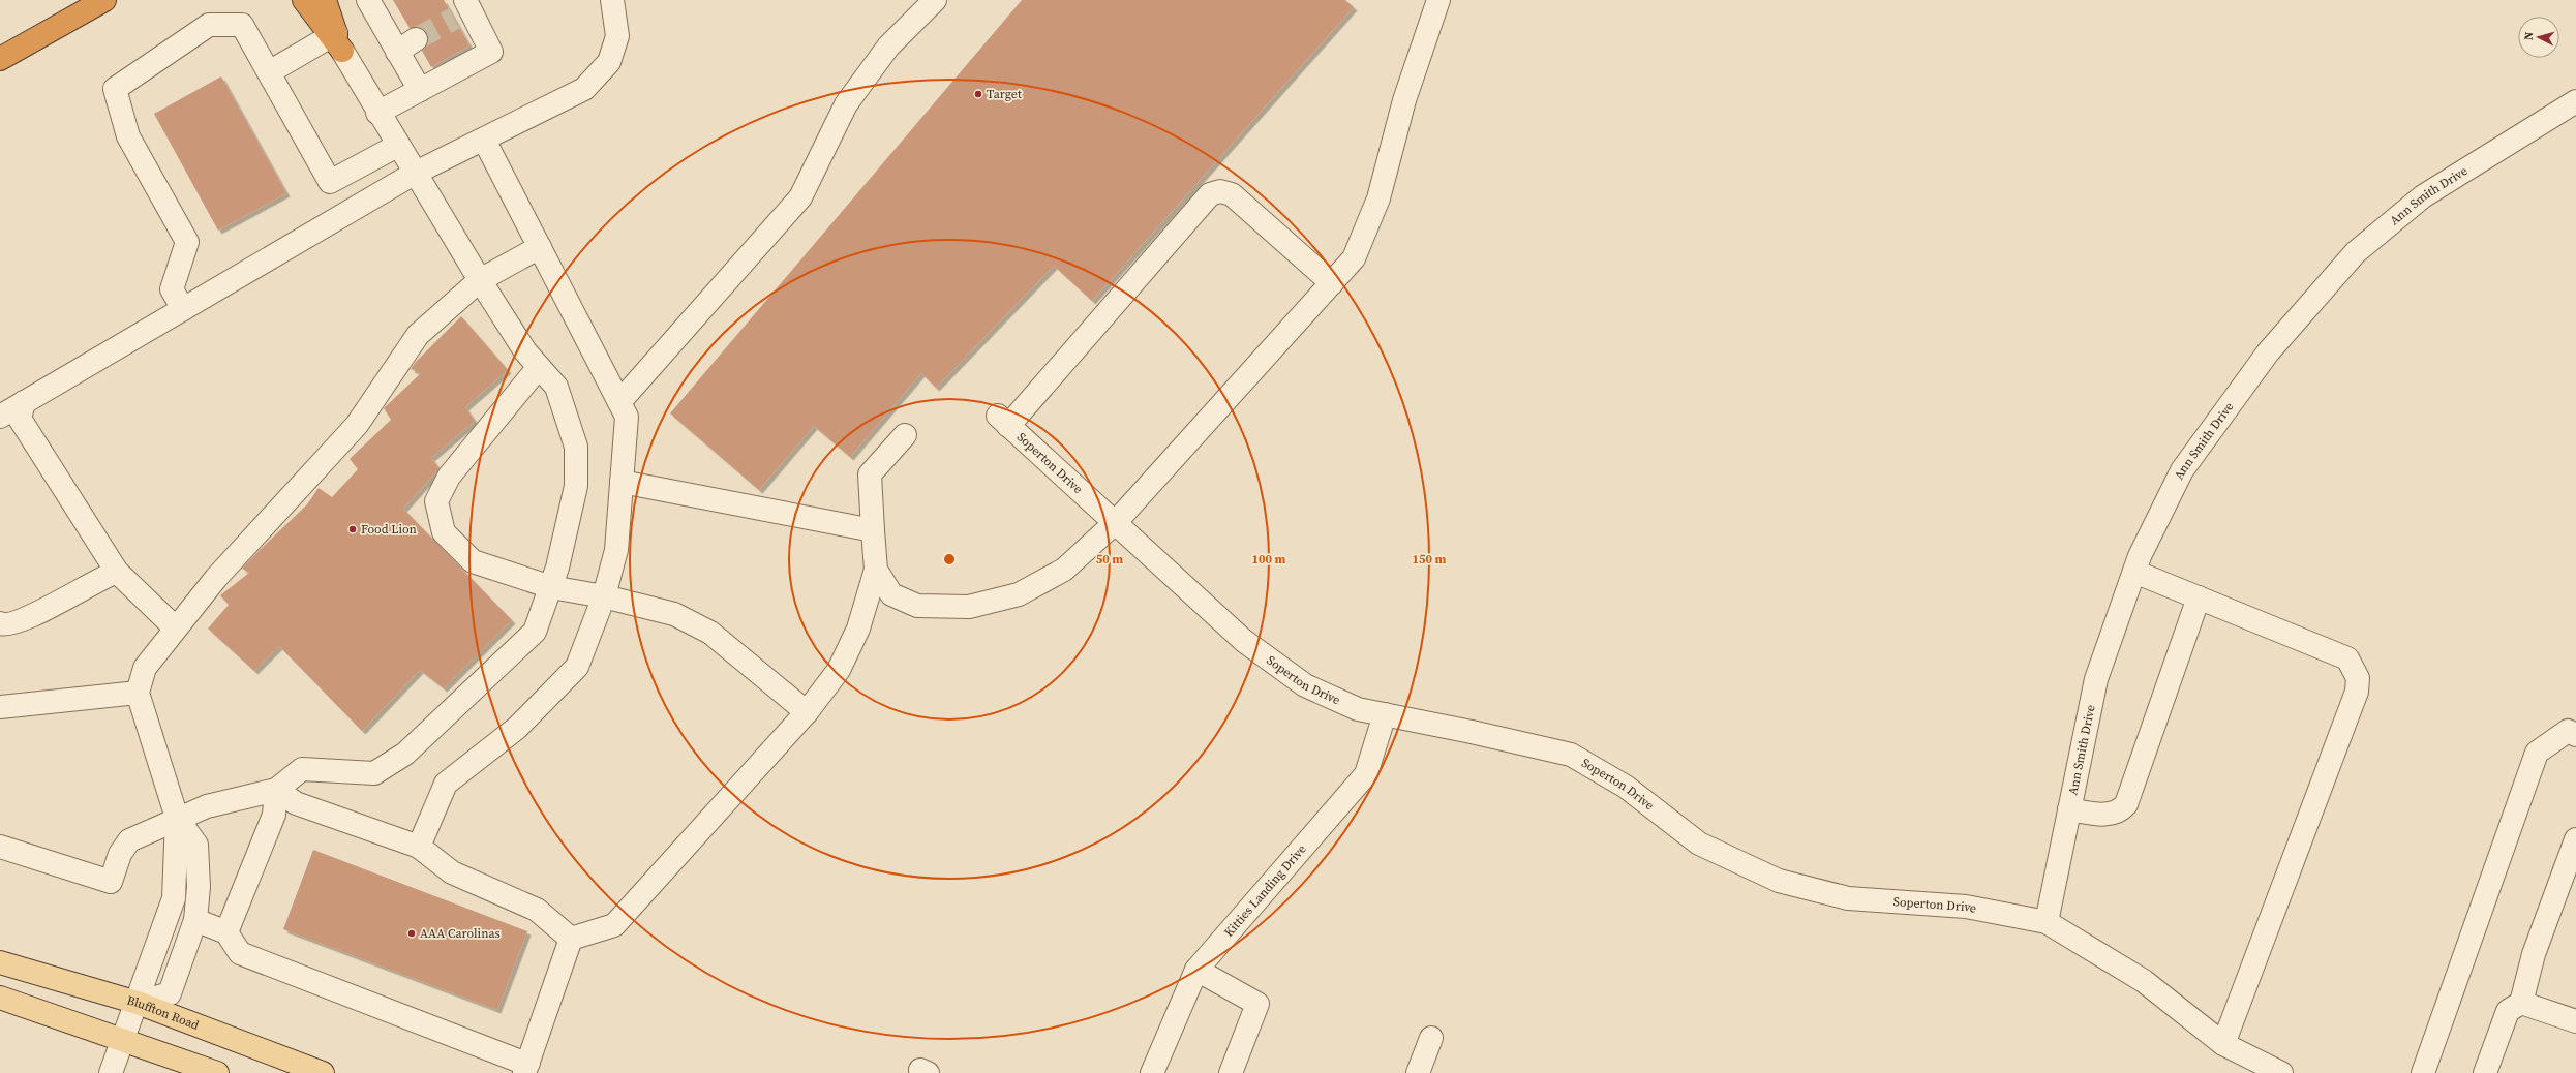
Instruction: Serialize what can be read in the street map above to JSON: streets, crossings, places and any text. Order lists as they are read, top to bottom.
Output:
{
  "streets": {
    "main road": ["Bluffton Road"],
    "street": ["Ann Smith Drive", "Soperton Drive", "Kitties Landing Drive"]
  },
  "crossings": [
    ["Ann Smith Drive", "Soperton Drive"],
    ["Soperton Drive", "Kitties Landing Drive"]
  ],
  "places": ["Target", "Food Lion", "AAA Carolinas"],
  "north": "left",
  "rings": ["50 m", "100 m", "150 m"]
}
